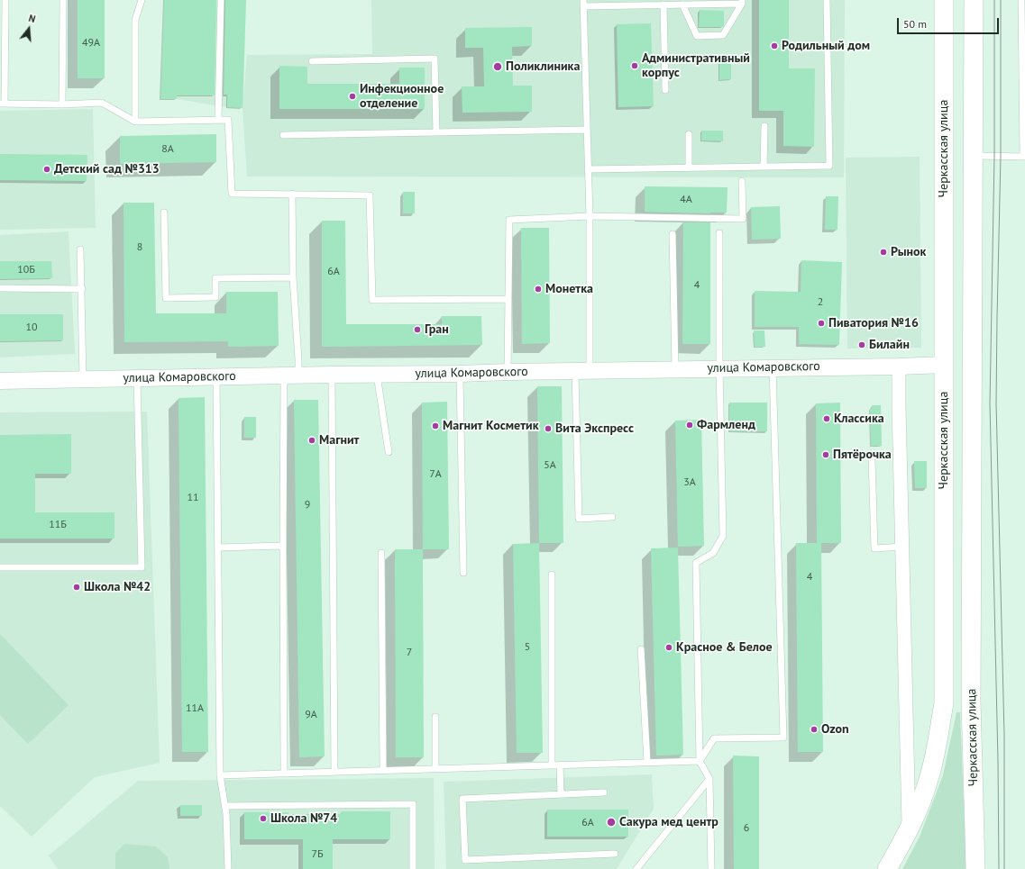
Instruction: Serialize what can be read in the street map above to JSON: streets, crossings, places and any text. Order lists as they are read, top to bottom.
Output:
{
  "streets": {
    "main road": ["Черкасская улица"],
    "street": ["улица Комаровского"]
  },
  "crossings": [
    ["Черкасская улица", "улица Комаровского"]
  ],
  "places": [
    "Родильный дом",
    "Административный корпус",
    "Поликлиника",
    "Инфекционное отделение",
    "Детский сад №313",
    "Рынок",
    "Монетка",
    "Пиватория №16",
    "Гран",
    "Билайн",
    "Классика",
    "Фармленд",
    "Магнит Косметик",
    "Вита Экспресс",
    "Магнит",
    "Пятёрочка",
    "Школа №42",
    "Красное & Белое",
    "Ozon",
    "Школа №74",
    "Сакура мед центр"
  ],
  "house_numbers": [
    "49А",
    "8А",
    "4А",
    "8",
    "10Б",
    "6А",
    "4",
    "2",
    "10",
    "5А",
    "7А",
    "3А",
    "11",
    "9",
    "11Б",
    "4",
    "5",
    "7",
    "11А",
    "9А",
    "6А",
    "6",
    "7Б"
  ],
  "scale_bar": "50 m",
  "north": "top"
}
